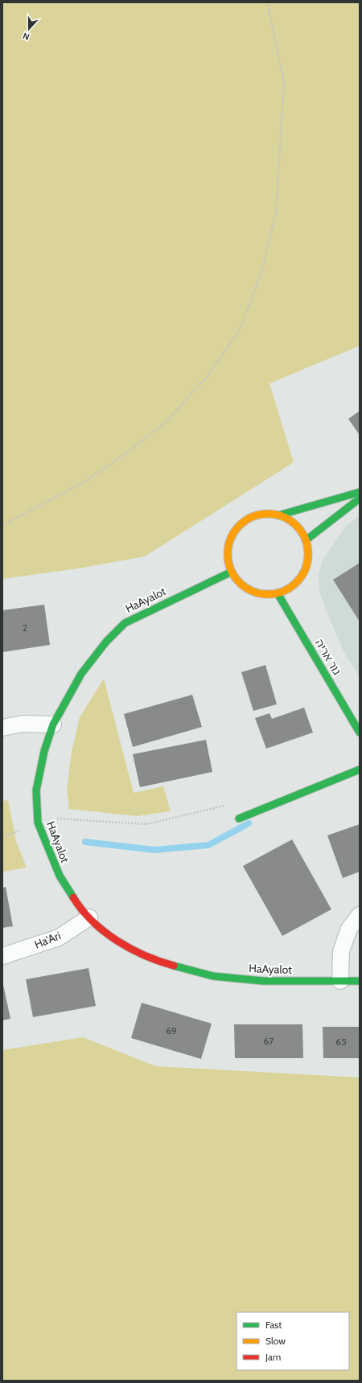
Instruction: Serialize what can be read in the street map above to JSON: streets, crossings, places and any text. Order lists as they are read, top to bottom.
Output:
{
  "streets": {
    "street": ["HaAyalot", "גור אריה", "Ha'Ari"]
  },
  "crossings": [
    ["HaAyalot", "גור אריה"],
    ["HaAyalot", "Ha'Ari"]
  ],
  "house_numbers": [
    "2",
    "69",
    "67",
    "65"
  ],
  "legend": ["Fast", "Slow", "Jam"],
  "north": "bottom"
}
